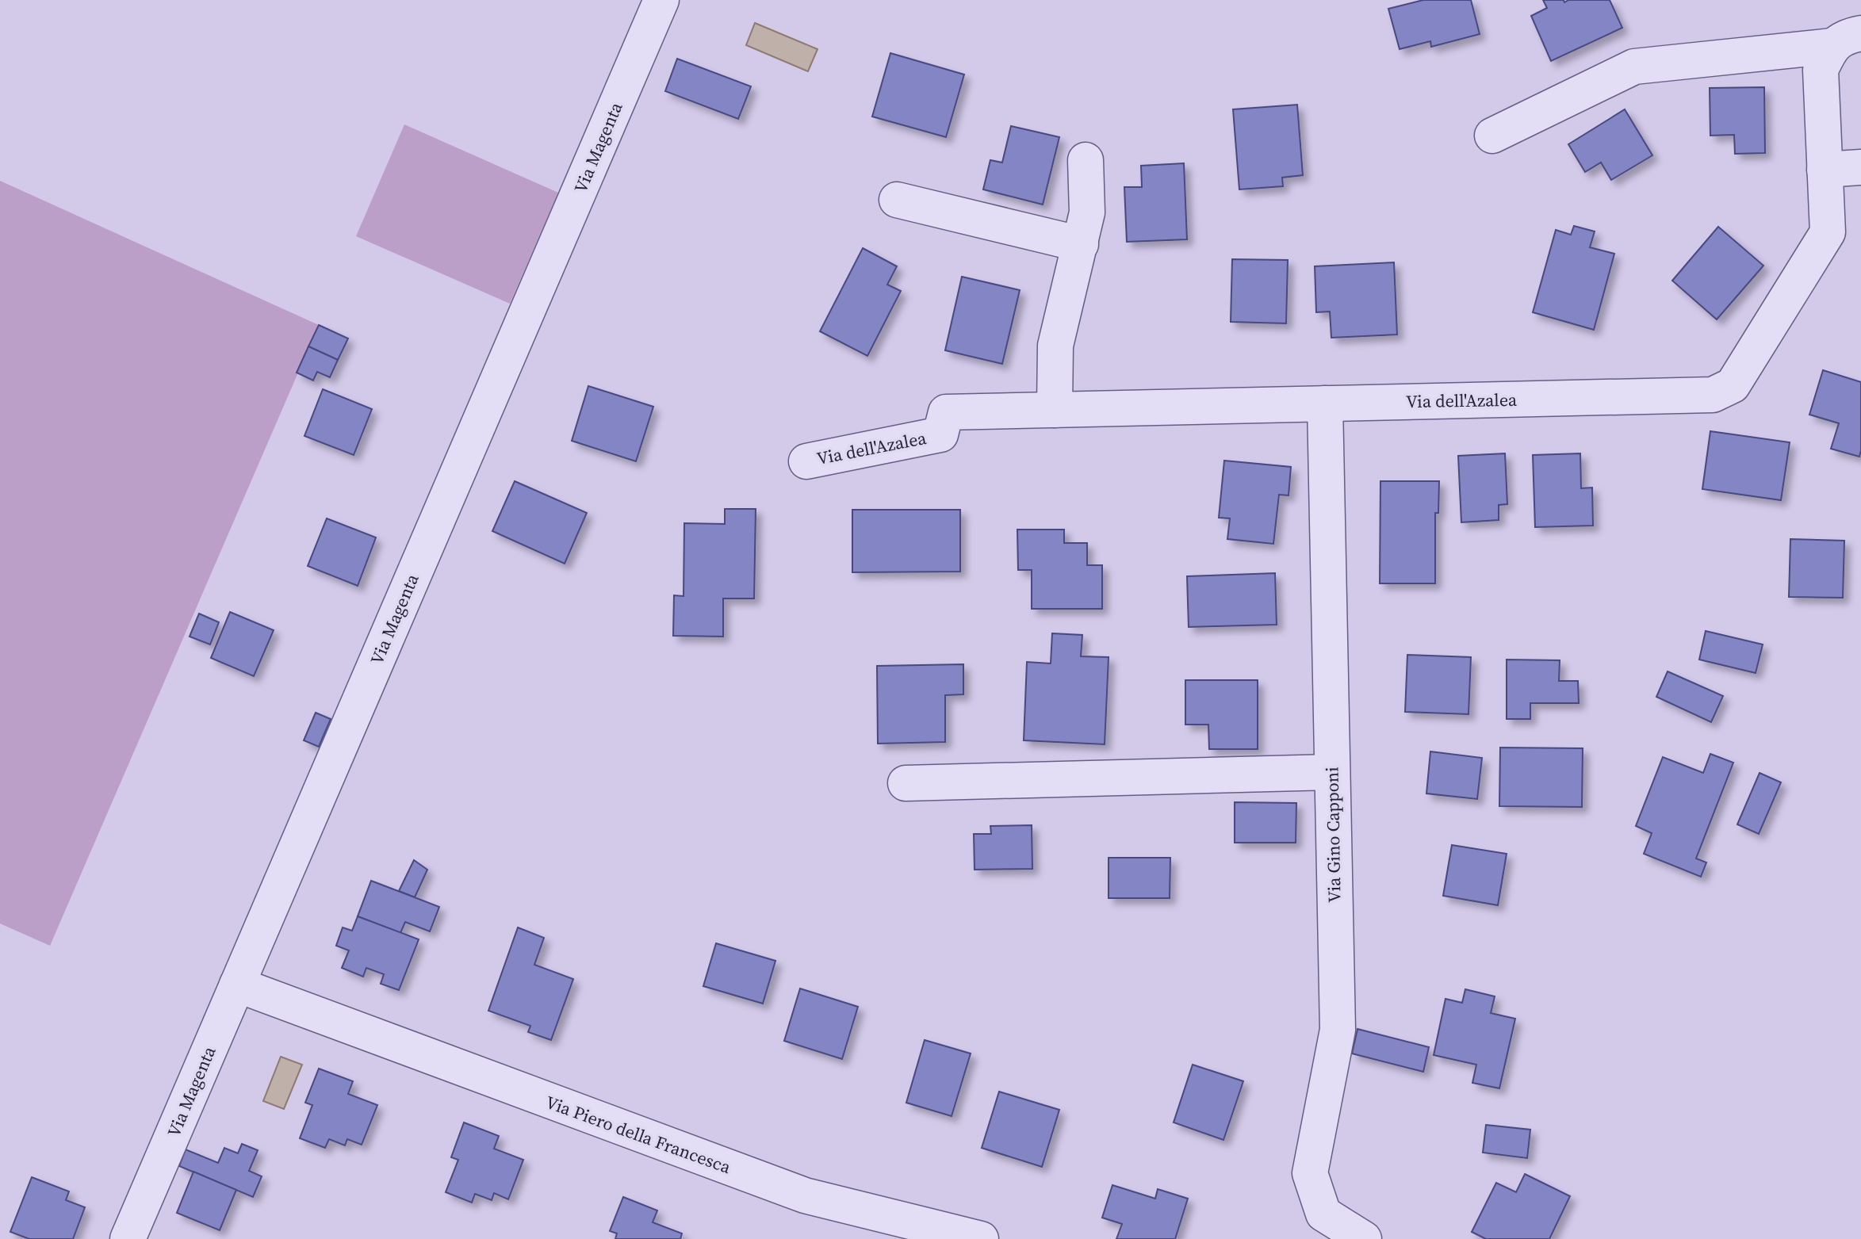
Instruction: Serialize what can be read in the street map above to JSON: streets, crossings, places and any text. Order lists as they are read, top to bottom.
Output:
{
  "streets": {
    "street": [
      "Via Magenta",
      "Via dell'Azalea",
      "Via Gino Capponi",
      "Via Piero della Francesca"
    ]
  },
  "crossings": [
    ["Via Magenta", "Via Piero della Francesca"],
    ["Via dell'Azalea", "Via Gino Capponi"]
  ]
}
